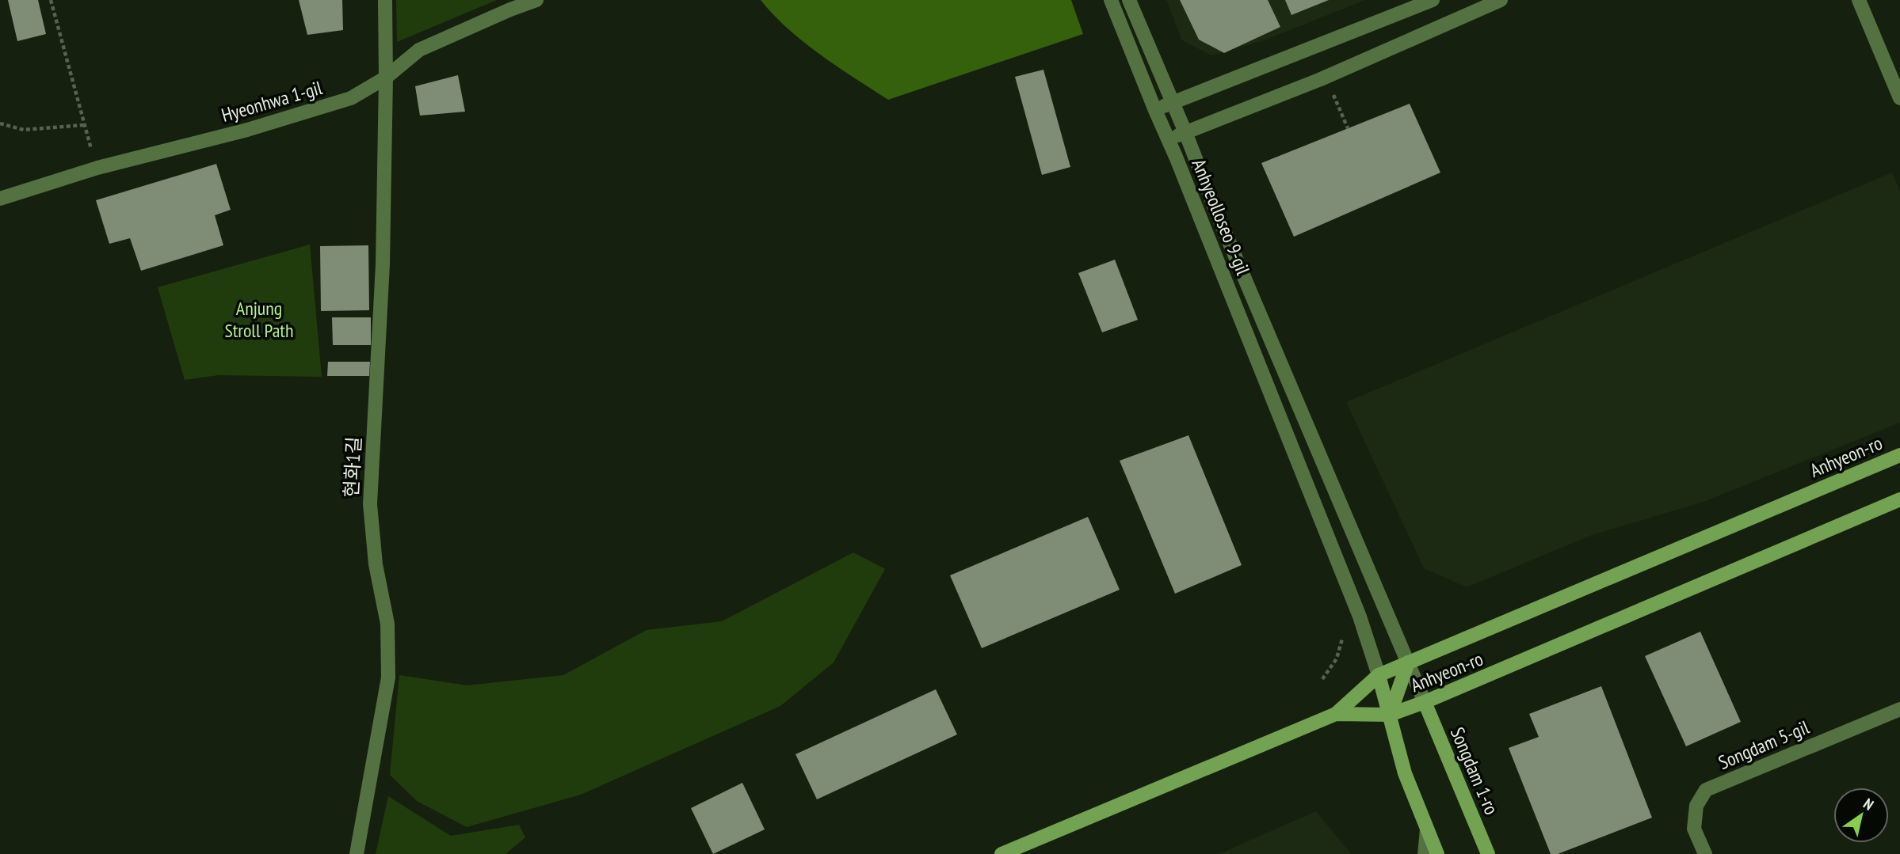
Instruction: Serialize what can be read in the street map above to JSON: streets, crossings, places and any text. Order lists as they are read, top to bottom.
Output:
{
  "streets": {
    "main road": ["Anhyeon-ro", "Songdam 1-ro"],
    "street": [
      "Hyeonhwa 1-gil",
      "Anhyeolloseo 9-gil",
      "현화1길",
      "Songdam 5-gil"
    ]
  },
  "crossings": [
    ["Hyeonhwa 1-gil", "현화1길"],
    ["Anhyeolloseo 9-gil", "Anhyeon-ro"],
    ["Anhyeon-ro", "Songdam 1-ro"]
  ],
  "parks": ["Anjung Stroll Path"],
  "north": "top right"
}
